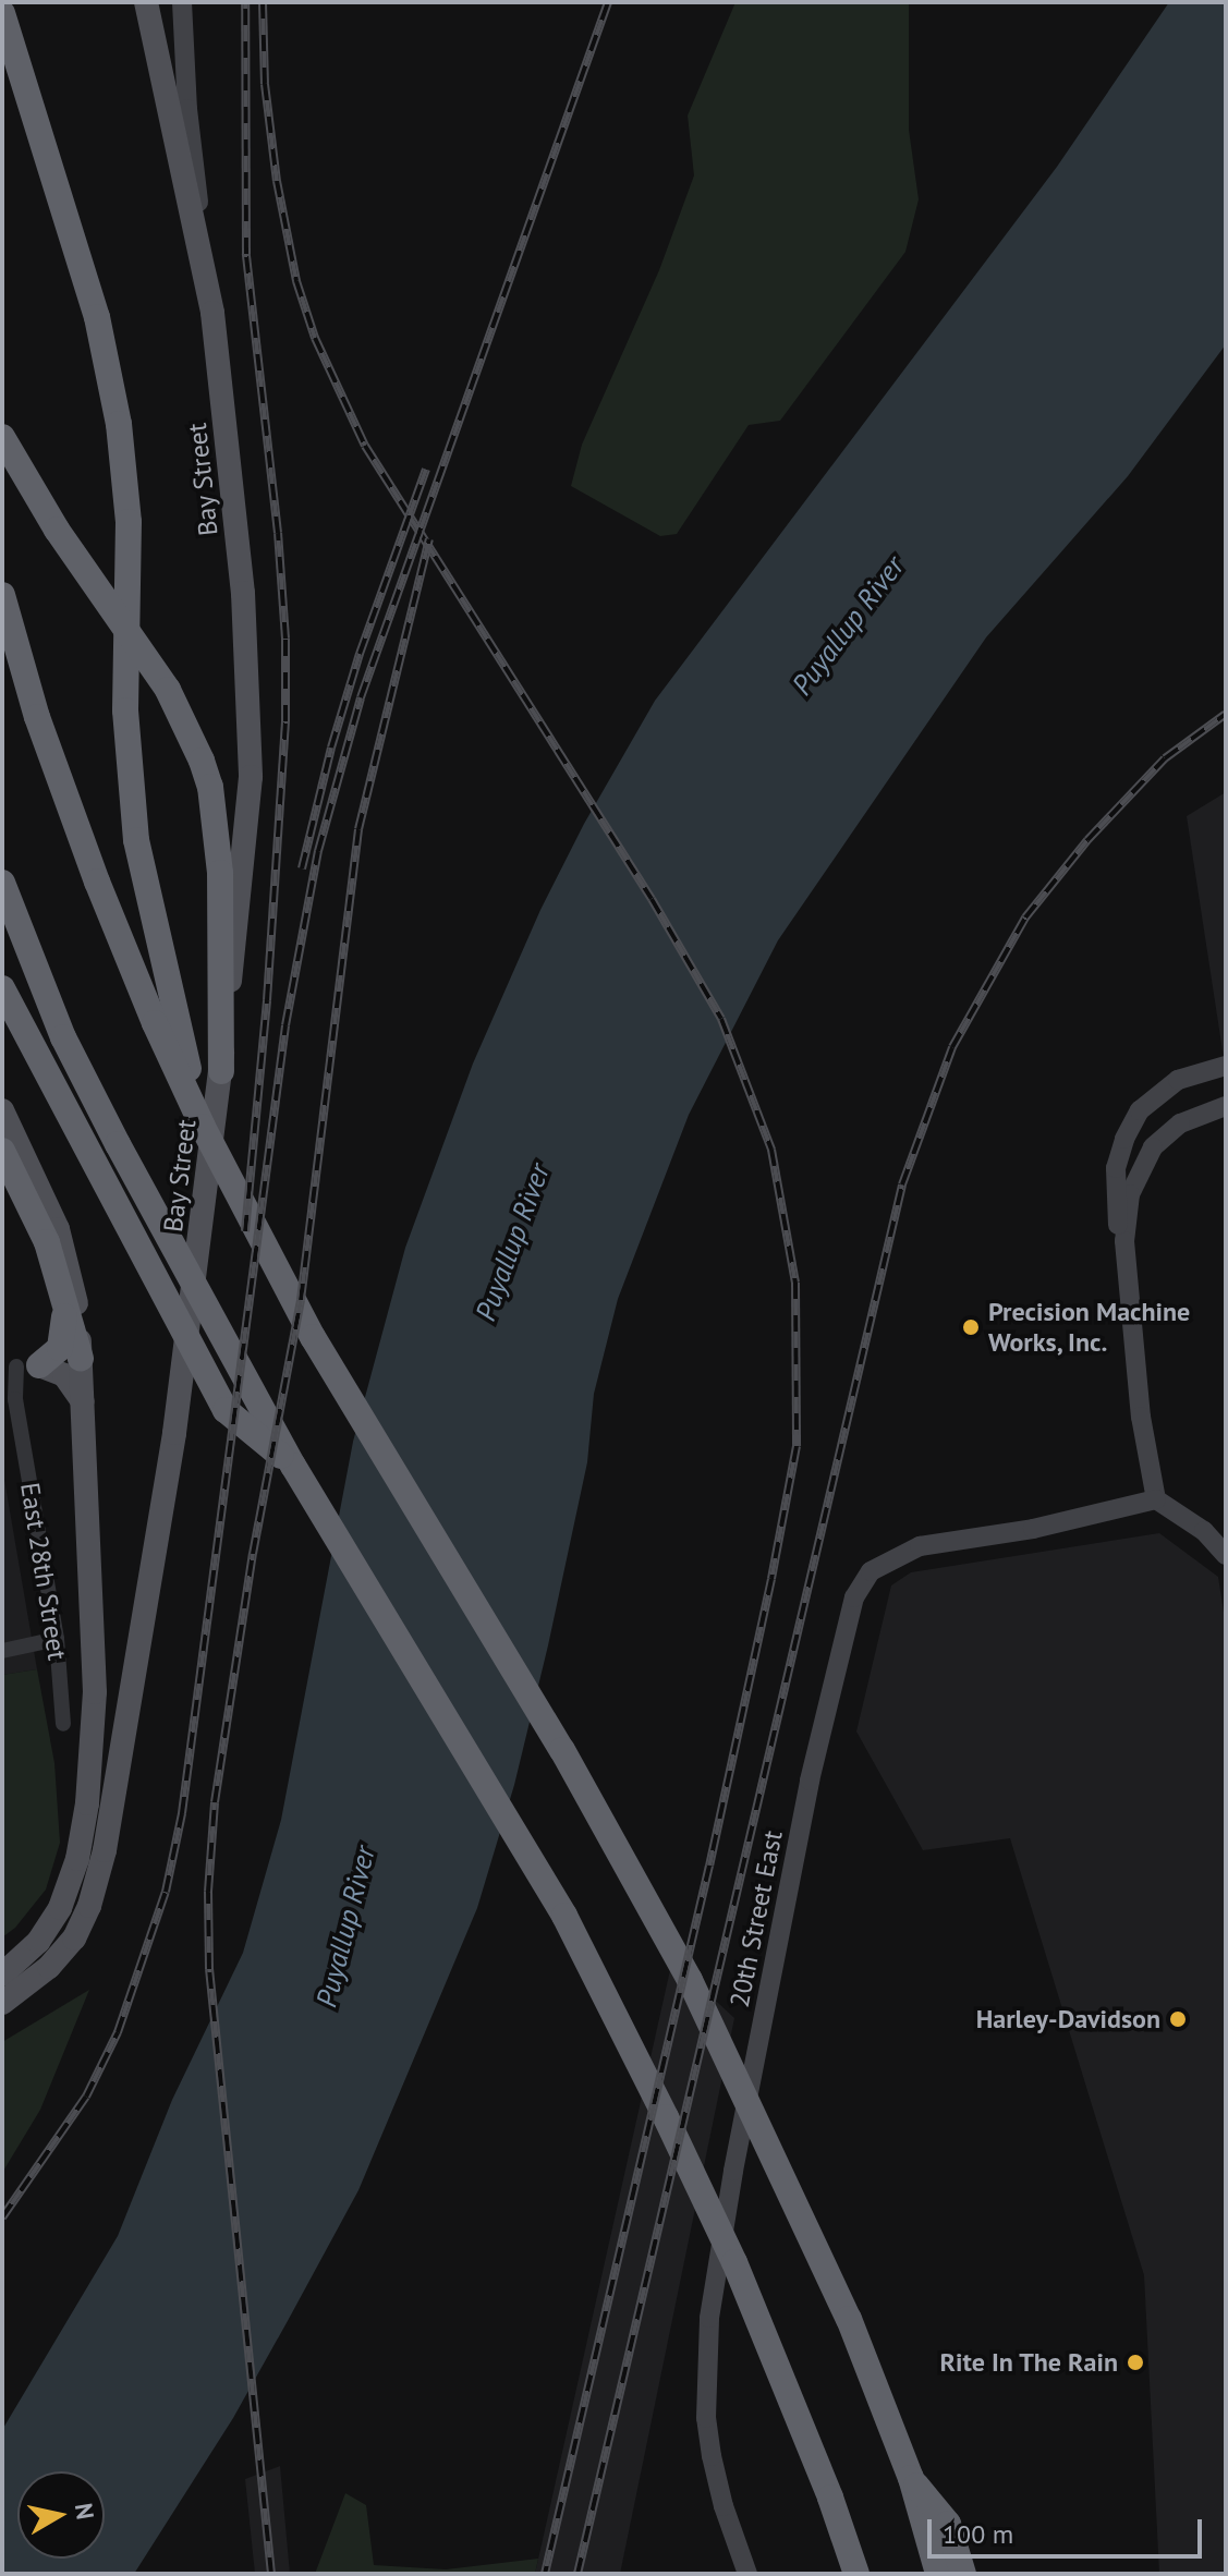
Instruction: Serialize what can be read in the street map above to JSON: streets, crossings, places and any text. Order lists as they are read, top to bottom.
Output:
{
  "streets": {
    "main road": ["Bay Street"],
    "street": ["East 28th Street", "20th Street East"]
  },
  "water": ["Puyallup River"],
  "places": ["Precision Machine Works, Inc.", "Harley-Davidson", "Rite In The Rain"],
  "scale_bar": "100 m",
  "north": "right"
}
